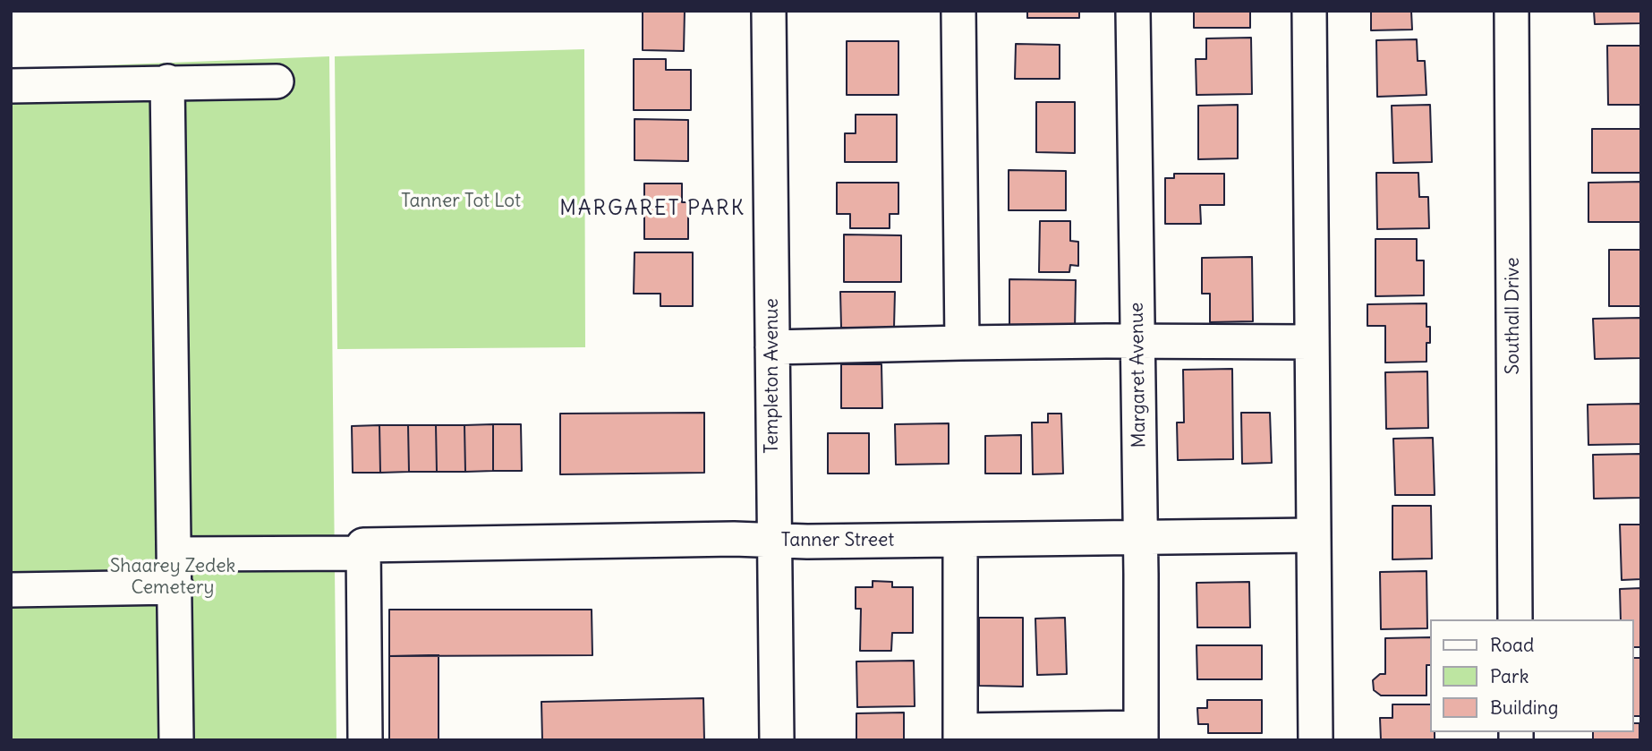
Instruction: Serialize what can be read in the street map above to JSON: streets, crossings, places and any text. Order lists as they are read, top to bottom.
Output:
{
  "streets": {
    "street": [
      "Southall Drive",
      "Margaret Avenue",
      "Templeton Avenue",
      "Tanner Street"
    ]
  },
  "crossings": [
    ["Margaret Avenue", "Tanner Street"],
    ["Templeton Avenue", "Tanner Street"]
  ],
  "districts": ["MARGARET PARK"],
  "parks": ["Tanner Tot Lot", "Shaarey Zedek Cemetery"],
  "legend": ["Road", "Park", "Building"]
}
